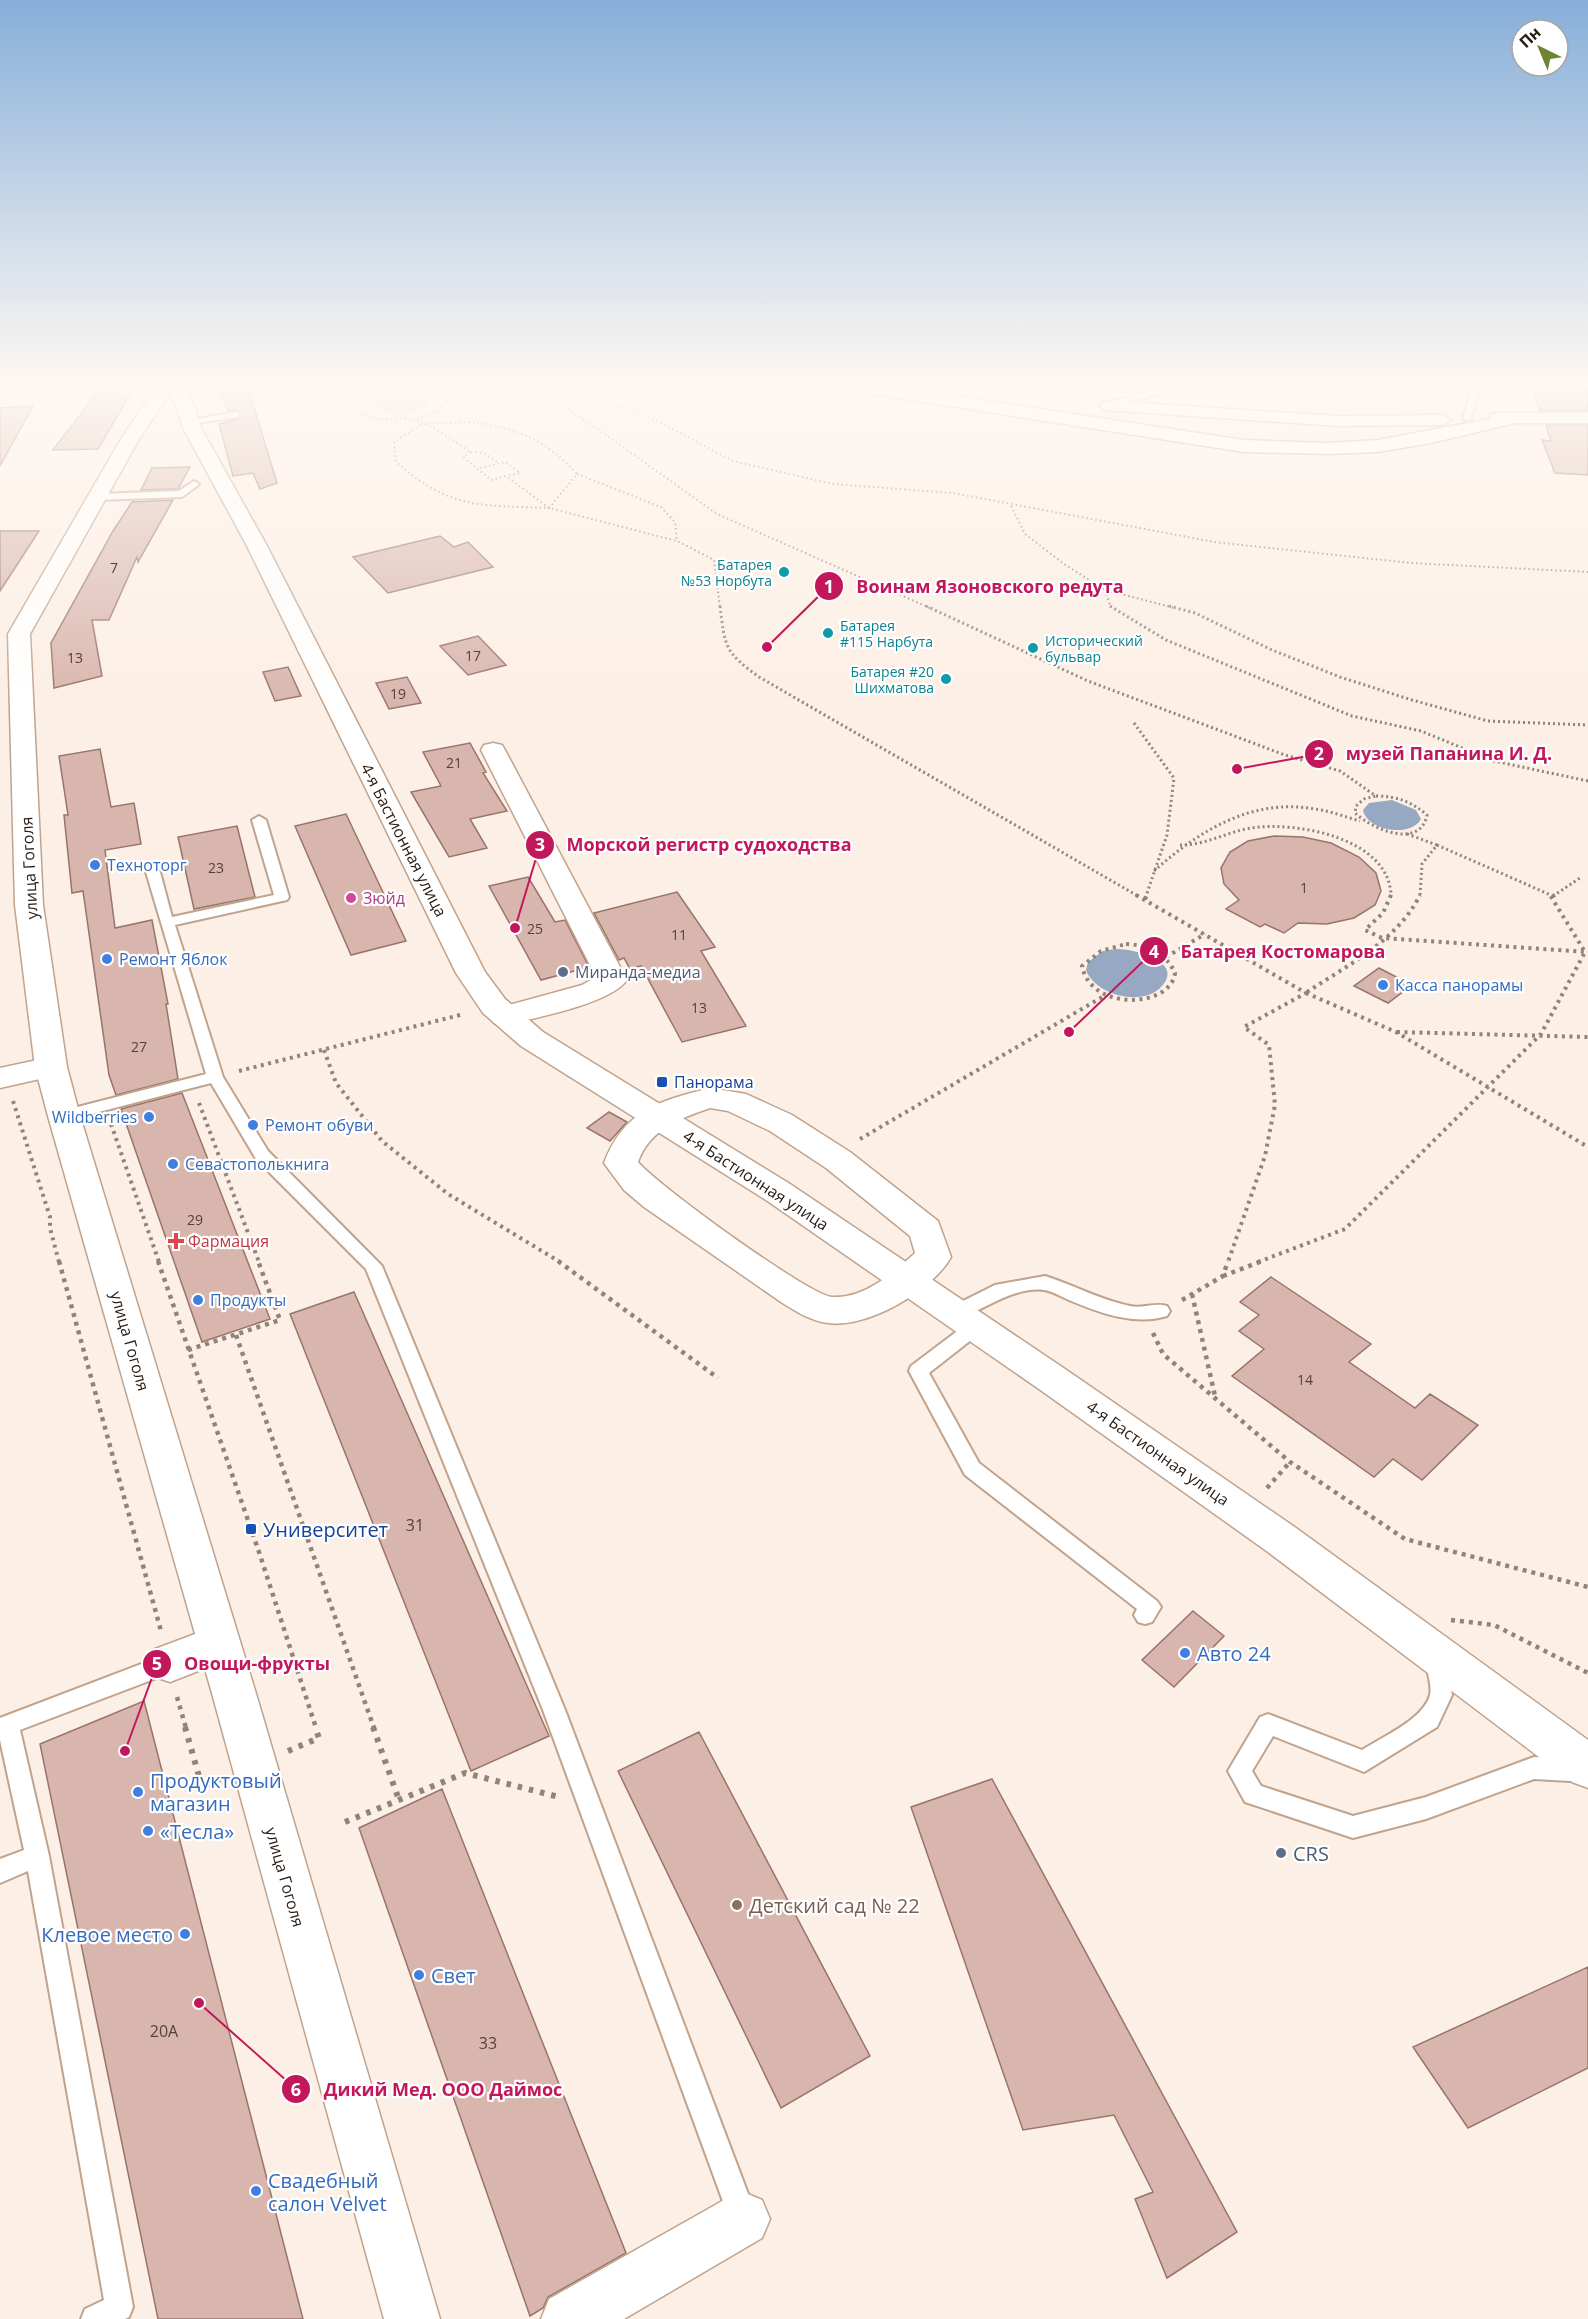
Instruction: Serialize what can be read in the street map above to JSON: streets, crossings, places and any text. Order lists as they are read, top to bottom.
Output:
{
  "streets": {
    "main road": ["4-я Бастионная улица", "улица Гоголя"]
  },
  "places": {
    "other": [
      "Батарея №53 Норбута",
      "Батарея #115 Нарбута",
      "Воинам Язоновского редута",
      "Исторический бульвар",
      "Батарея #20 Шихматова",
      "музей Папанина И. Д.",
      "Техноторг",
      "Зюйд",
      "Морской регистр судоходства",
      "Ремонт Яблок",
      "Миранда-медиа",
      "Касса панорамы",
      "Батарея Костомарова",
      "Wildberries",
      "Ремонт обуви",
      "Севастополькнига",
      "Продукты",
      "Авто 24",
      "Овощи-фрукты",
      "Продуктовый магазин",
      "«Тесла»",
      "CRS",
      "Детский сад № 22",
      "Клевое место",
      "Свет",
      "Дикий Мед. ООО Даймос",
      "Свадебный салон Velvet"
    ],
    "transit": ["Панорама", "Университет"],
    "health": ["Фармация"]
  },
  "house_numbers": [
    "7",
    "17",
    "13",
    "19",
    "21",
    "23",
    "1",
    "25",
    "11",
    "13",
    "27",
    "29",
    "14",
    "31",
    "20А",
    "33"
  ],
  "north": "top left"
}
